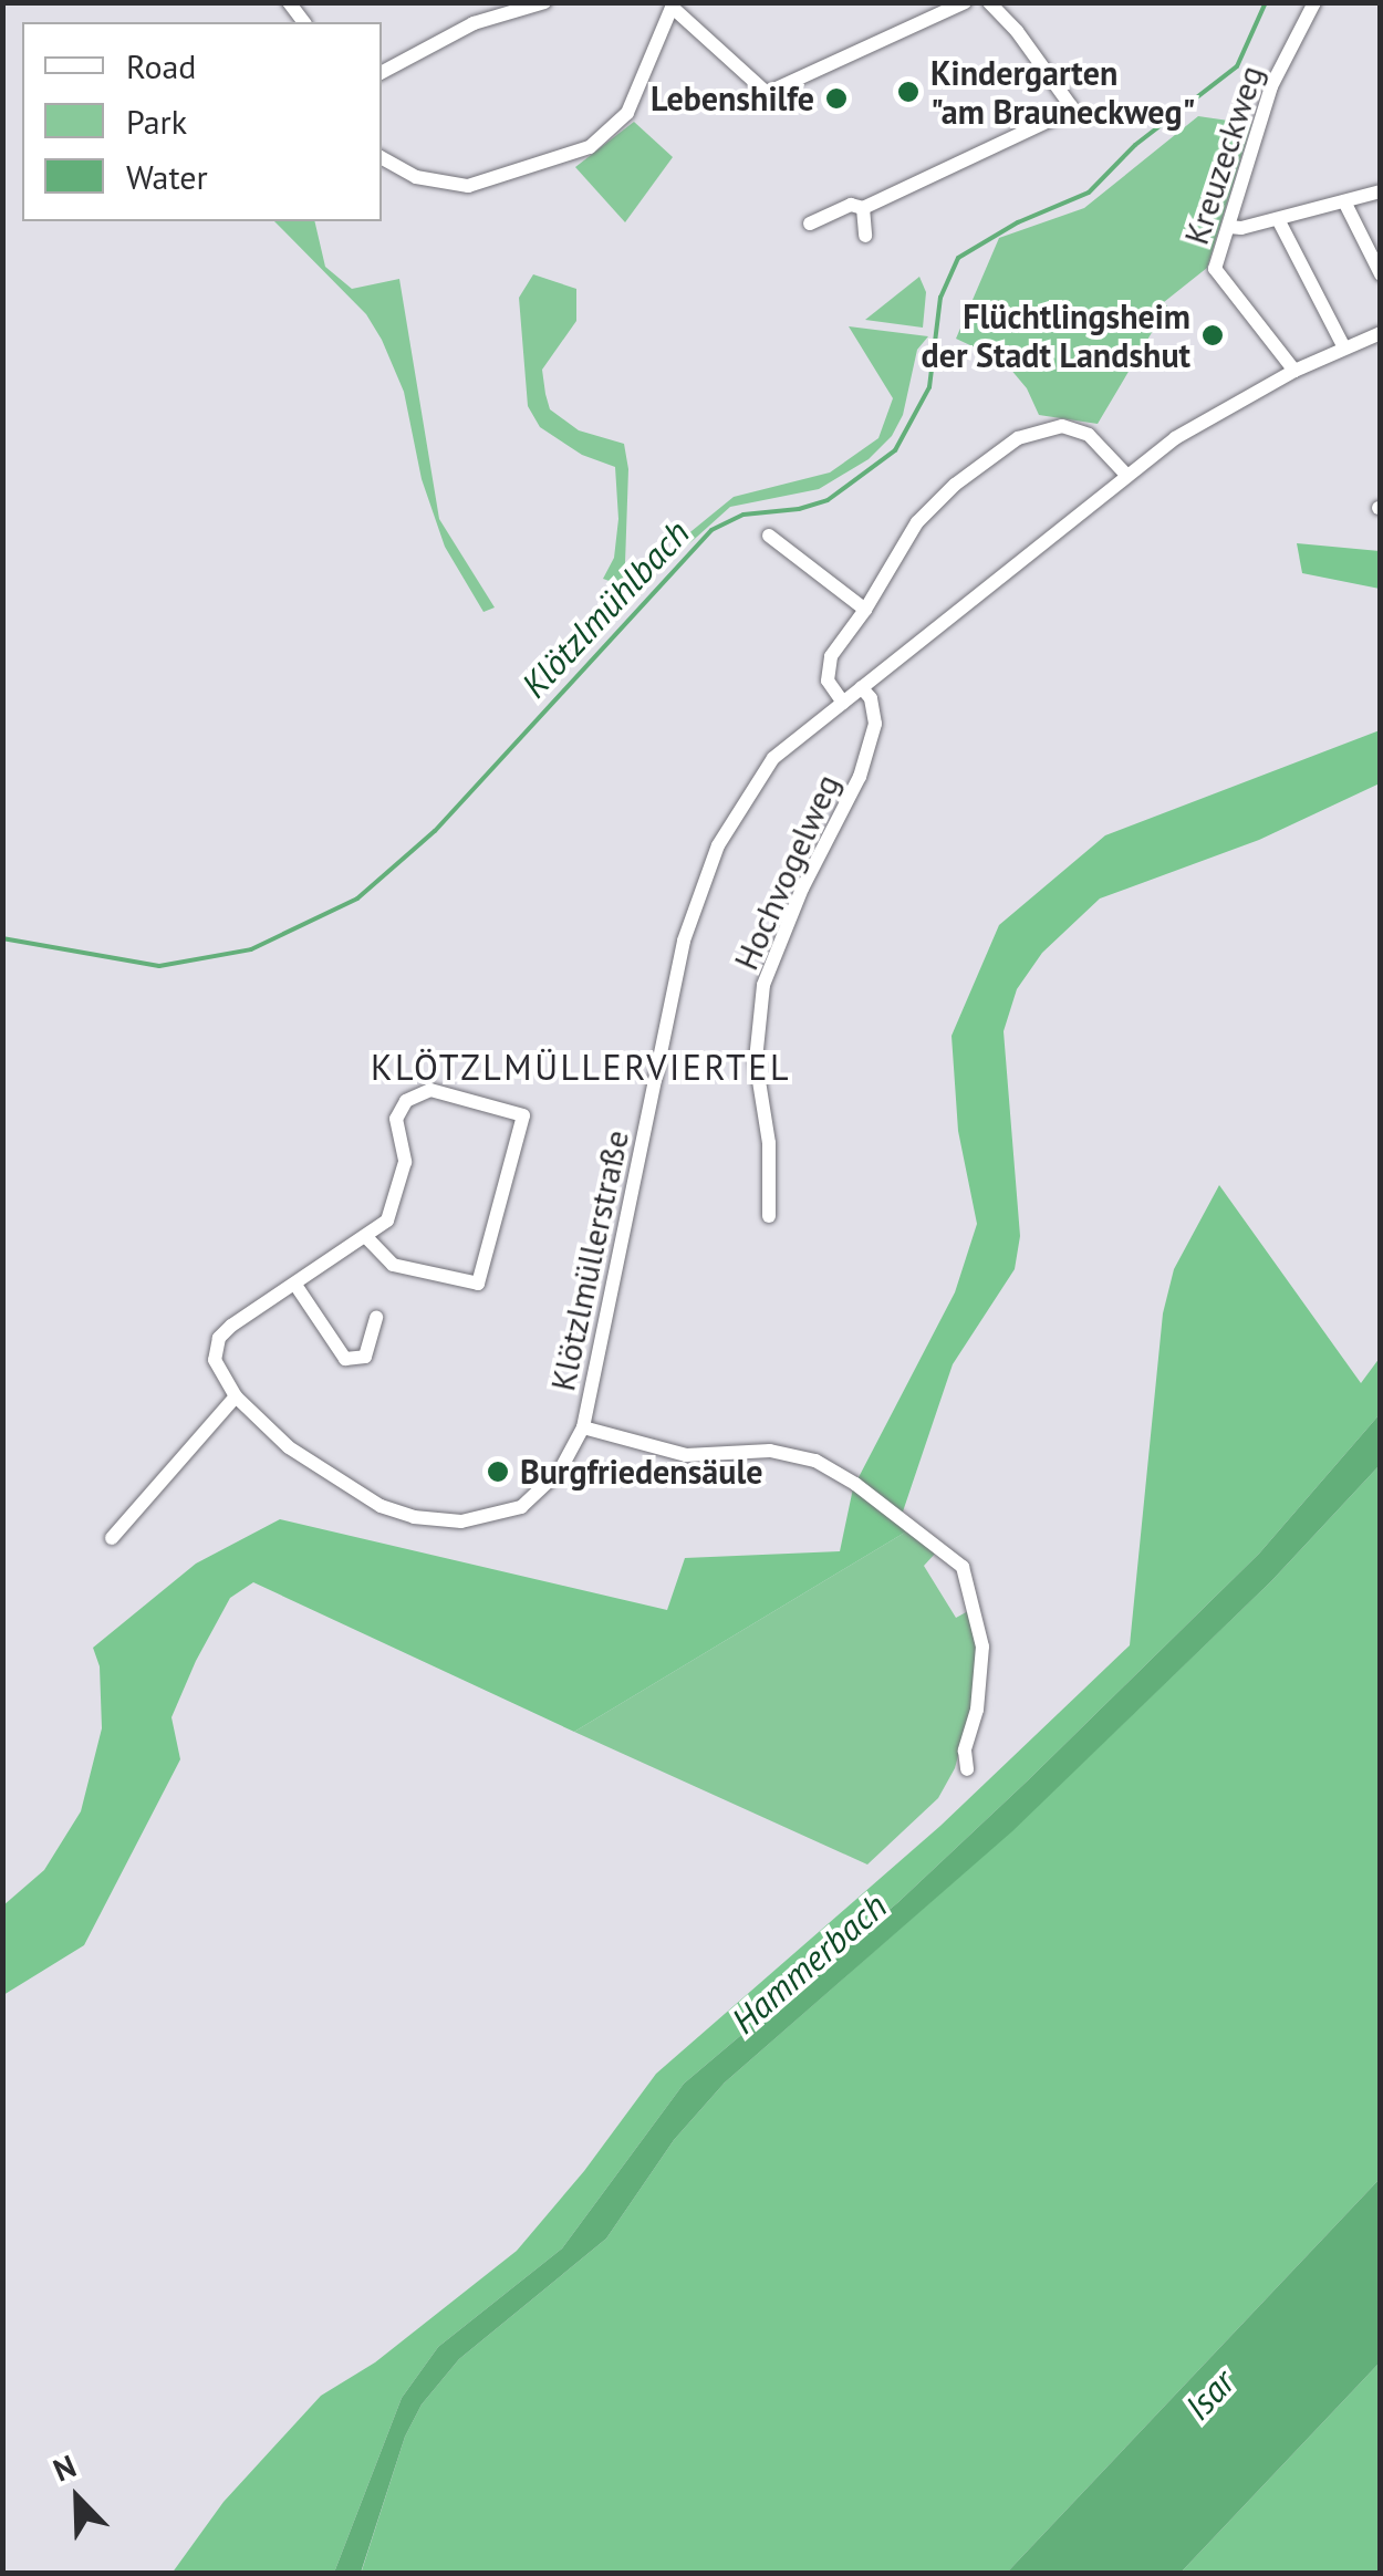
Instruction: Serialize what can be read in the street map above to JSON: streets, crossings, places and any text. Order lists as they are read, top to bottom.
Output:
{
  "streets": {
    "street": ["Kreuzeckweg", "Hochvogelweg", "Klötzlmüllerstraße"]
  },
  "crossings": [
    ["Kreuzeckweg", "Klötzlmüllerstraße"],
    ["Hochvogelweg", "Klötzlmüllerstraße"]
  ],
  "districts": ["KLÖTZLMÜLLERVIERTEL"],
  "water": ["Klötzlmühlbach", "Hammerbach", "Isar"],
  "places": [
    "Kindergarten \"am Brauneckweg\"",
    "Lebenshilfe",
    "Flüchtlingsheim der Stadt Landshut",
    "Burgfriedensäule"
  ],
  "legend": ["Road", "Park", "Water"],
  "north": "top left"
}
